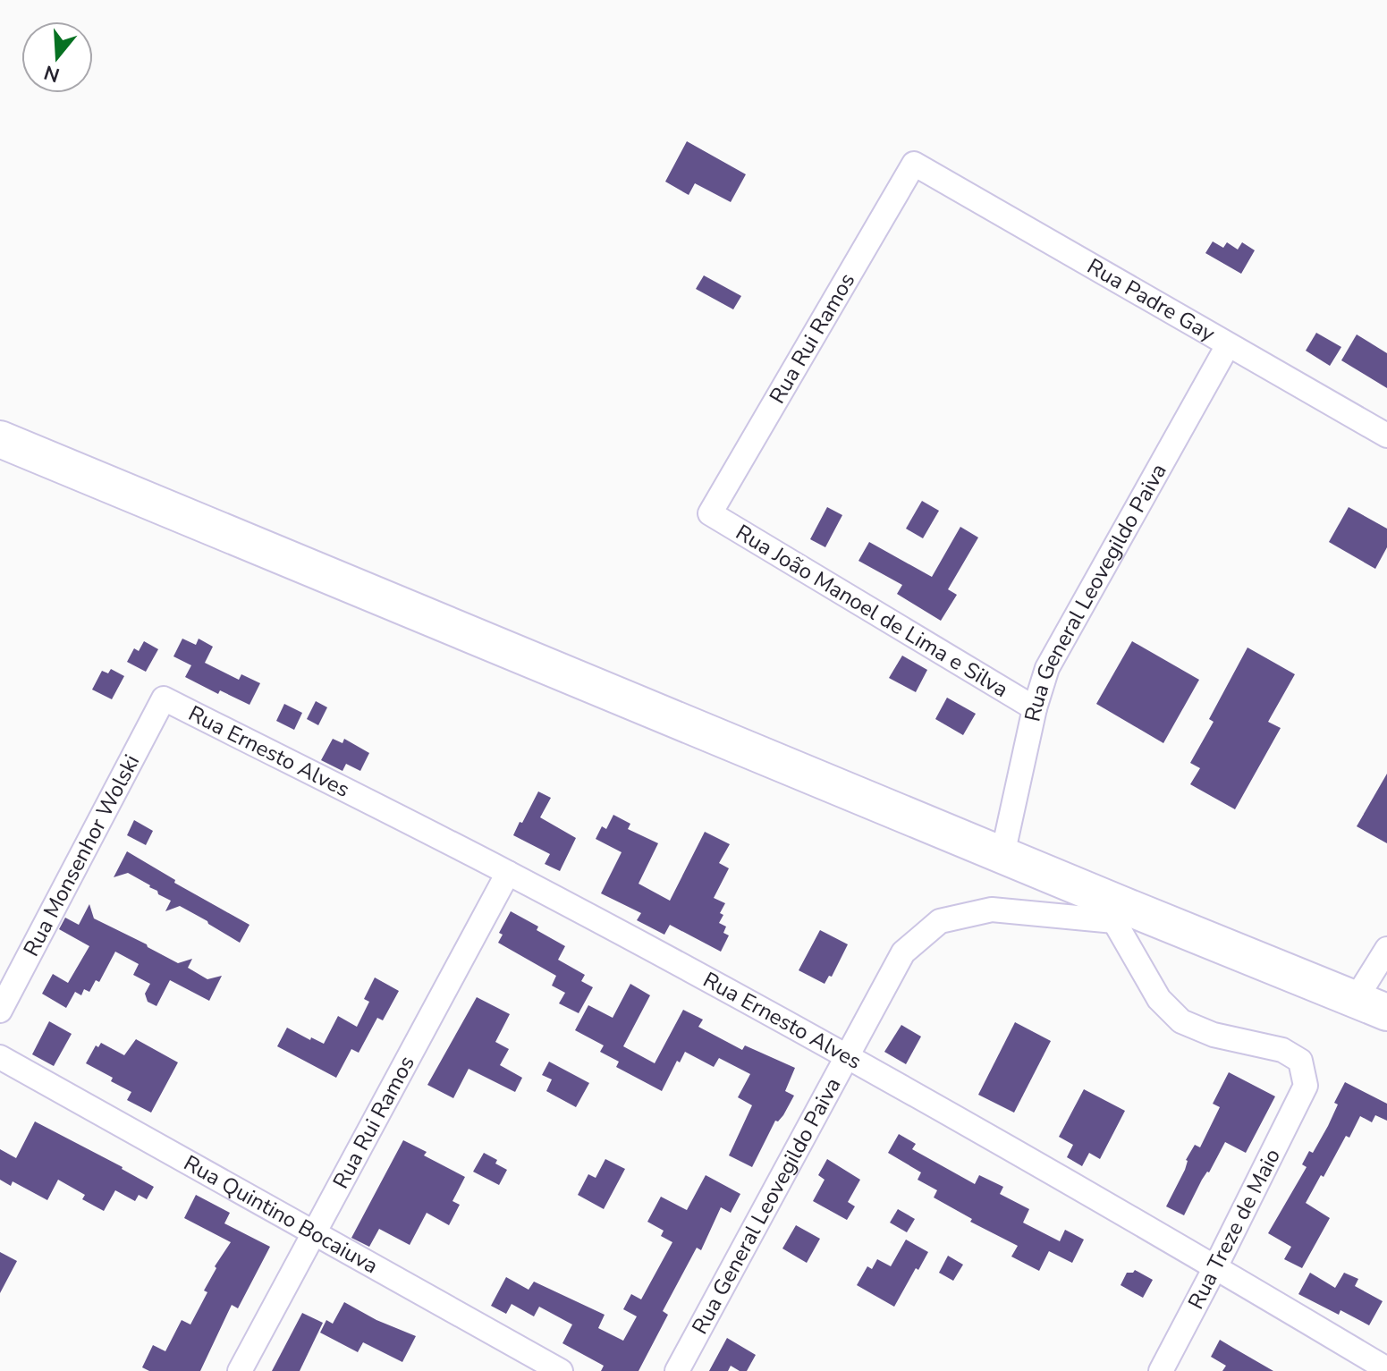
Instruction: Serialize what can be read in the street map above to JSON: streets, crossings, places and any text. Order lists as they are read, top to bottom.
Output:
{
  "streets": {
    "street": [
      "Rua Padre Gay",
      "Rua Rui Ramos",
      "Rua General Leovegildo Paiva",
      "Rua João Manoel de Lima e Silva",
      "Rua Ernesto Alves",
      "Rua Monsenhor Wolski",
      "Rua Quintino Bocaiuva",
      "Rua Treze de Maio"
    ]
  },
  "crossings": [
    ["Rua Padre Gay", "Rua Rui Ramos"],
    ["Rua Padre Gay", "Rua General Leovegildo Paiva"],
    ["Rua Rui Ramos", "Rua João Manoel de Lima e Silva"],
    ["Rua Rui Ramos", "Rua Ernesto Alves"],
    ["Rua Rui Ramos", "Rua Quintino Bocaiuva"],
    ["Rua General Leovegildo Paiva", "Rua João Manoel de Lima e Silva"],
    ["Rua General Leovegildo Paiva", "Rua Ernesto Alves"],
    ["Rua General Leovegildo Paiva", "Rua Treze de Maio"],
    ["Rua Ernesto Alves", "Rua Monsenhor Wolski"],
    ["Rua Ernesto Alves", "Rua Treze de Maio"]
  ],
  "north": "bottom"
}
